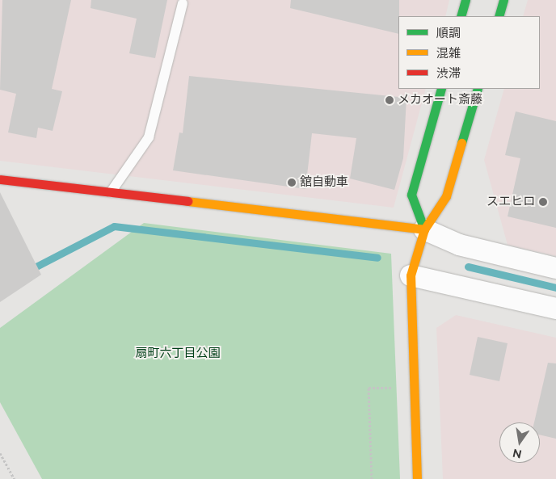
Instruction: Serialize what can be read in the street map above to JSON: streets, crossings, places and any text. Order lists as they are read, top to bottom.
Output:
{
  "parks": ["扇町六丁目公園"],
  "places": ["メカオート斎藤", "舘自動車", "スエヒロ"],
  "legend": ["順調", "混雑", "渋滞"],
  "north": "bottom"
}
